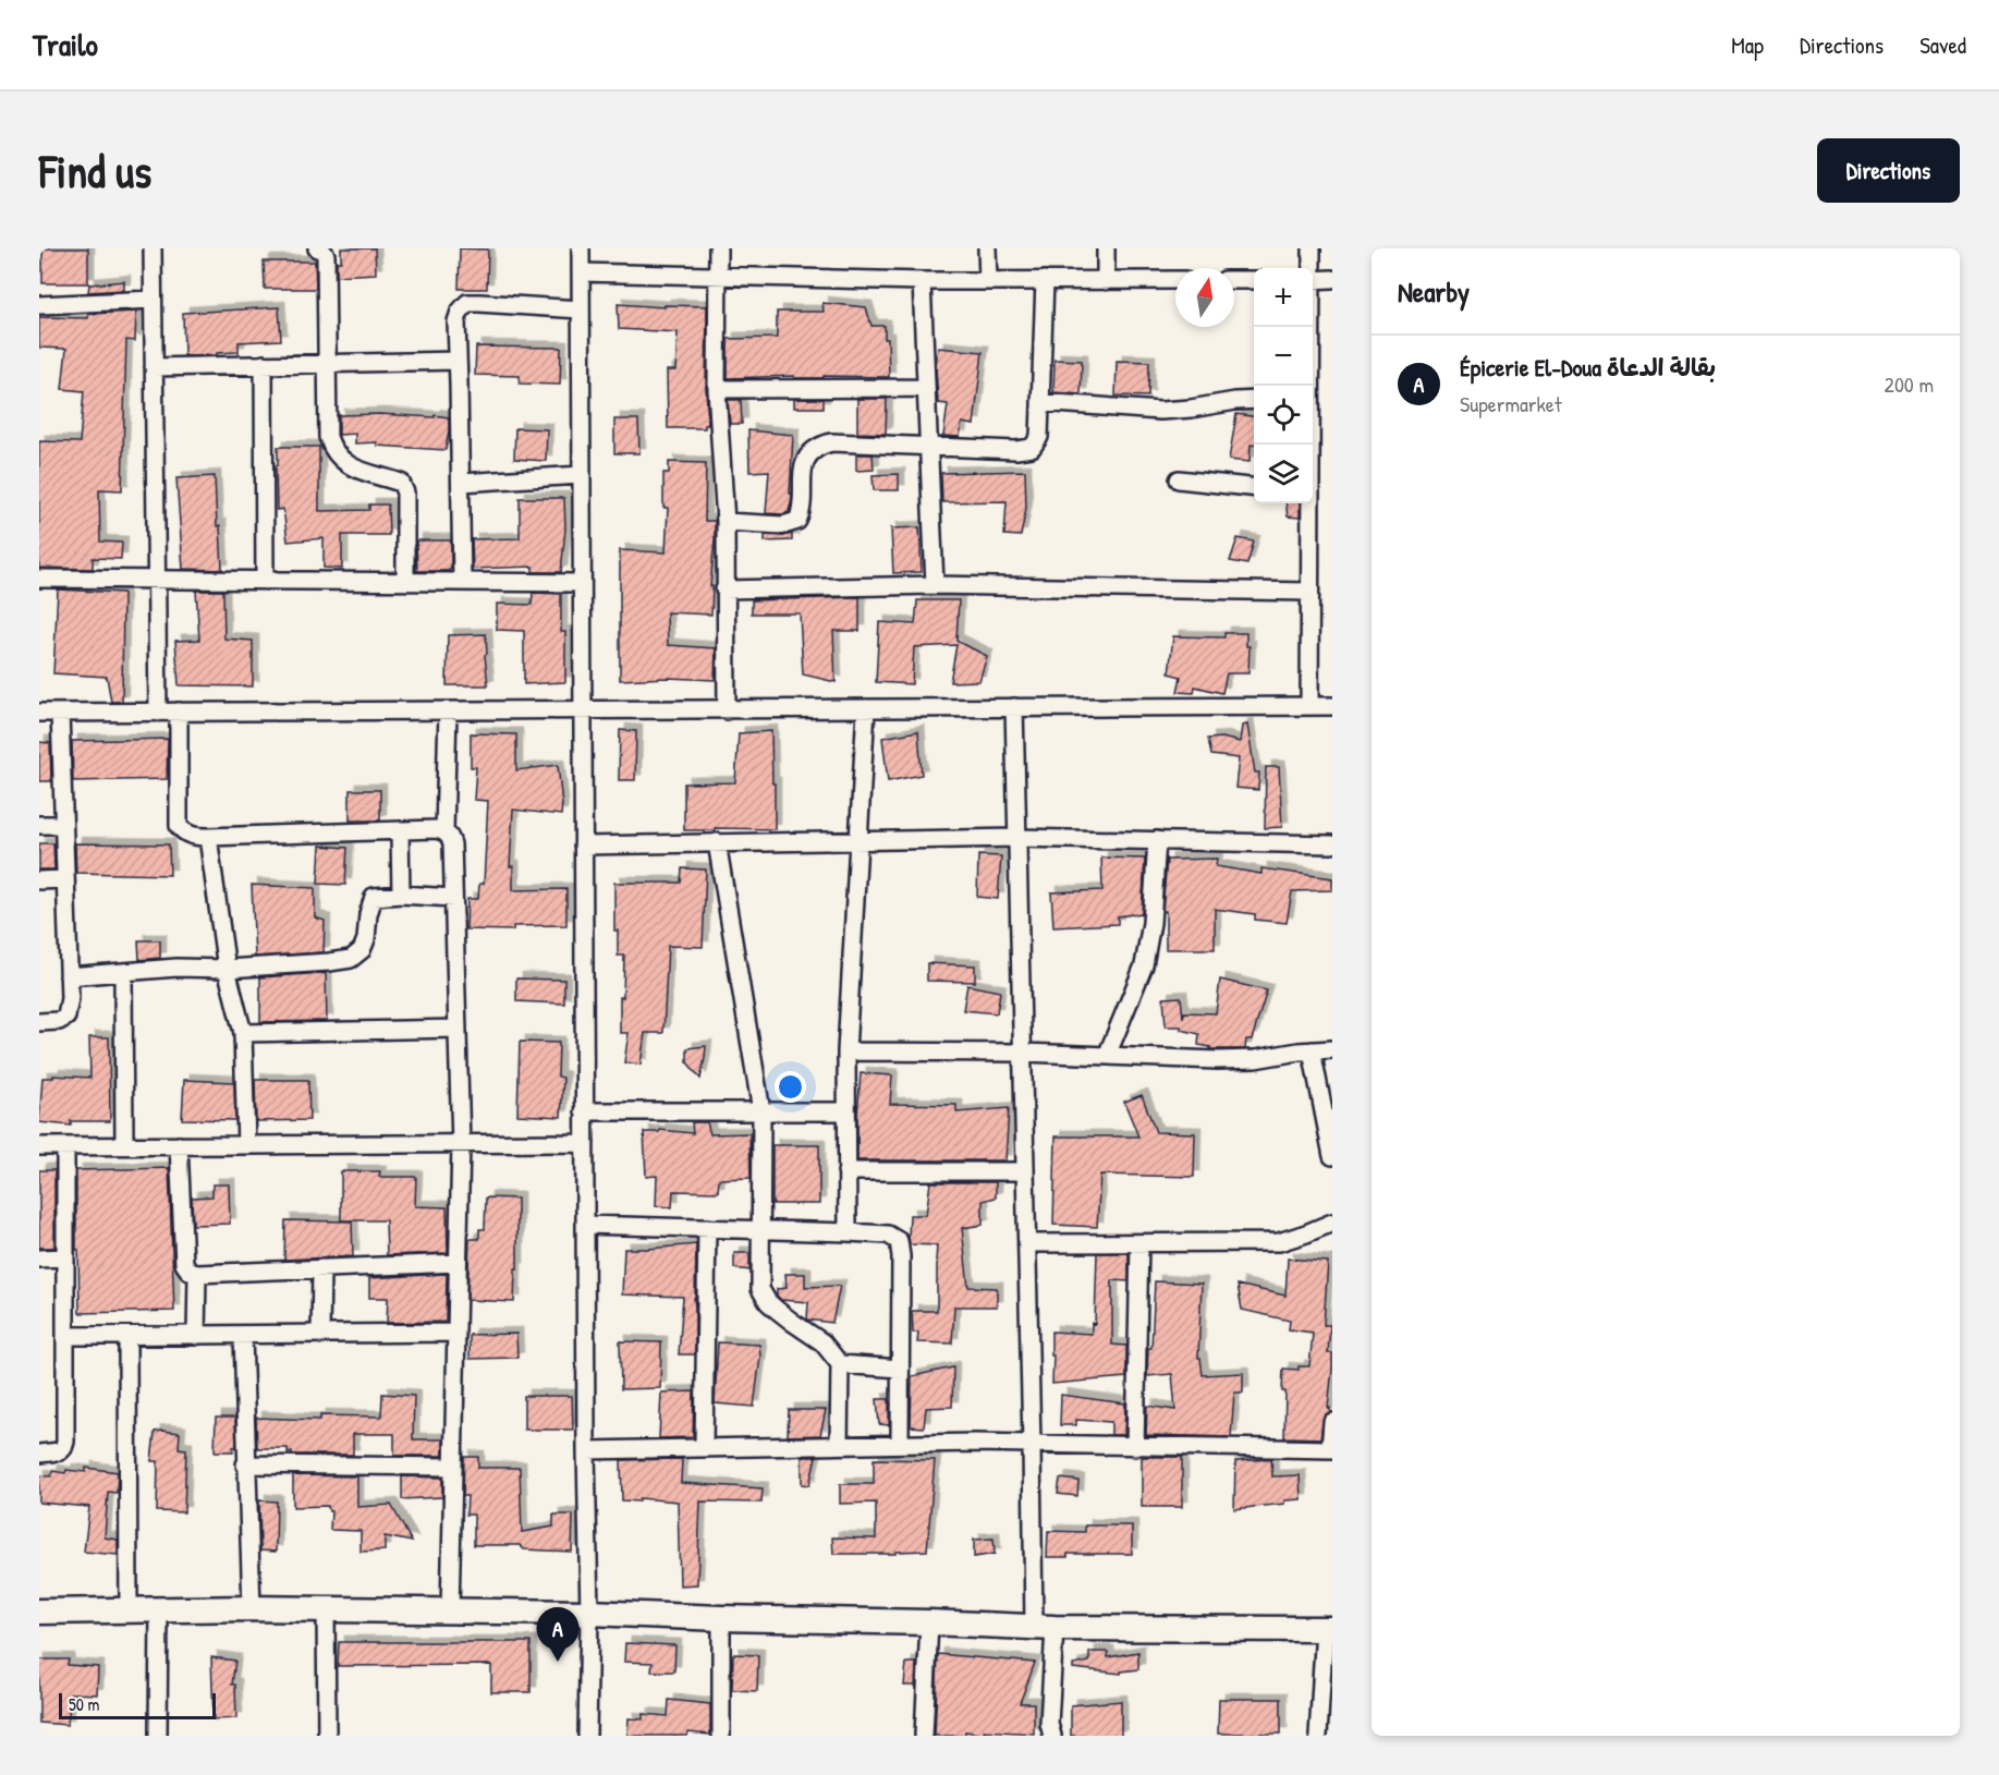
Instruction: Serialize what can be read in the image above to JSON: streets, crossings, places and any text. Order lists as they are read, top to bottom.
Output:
{
  "scale_bar": "50 m",
  "north": "top",
  "page": {
    "header": "Trailo",
    "nav": ["Map", "Directions", "Saved"],
    "buttons": "Directions",
    "title": "Find us",
    "heading": "Nearby",
    "map_buttons": ["+", "−"],
    "list": [
      {
        "mark": "A",
        "name": "Épicerie El-Doua بقالة الدعاة",
        "note": "Supermarket",
        "value": "200 m"
      }
    ],
    "pins": "A",
    "scale": "50 m"
  }
}
